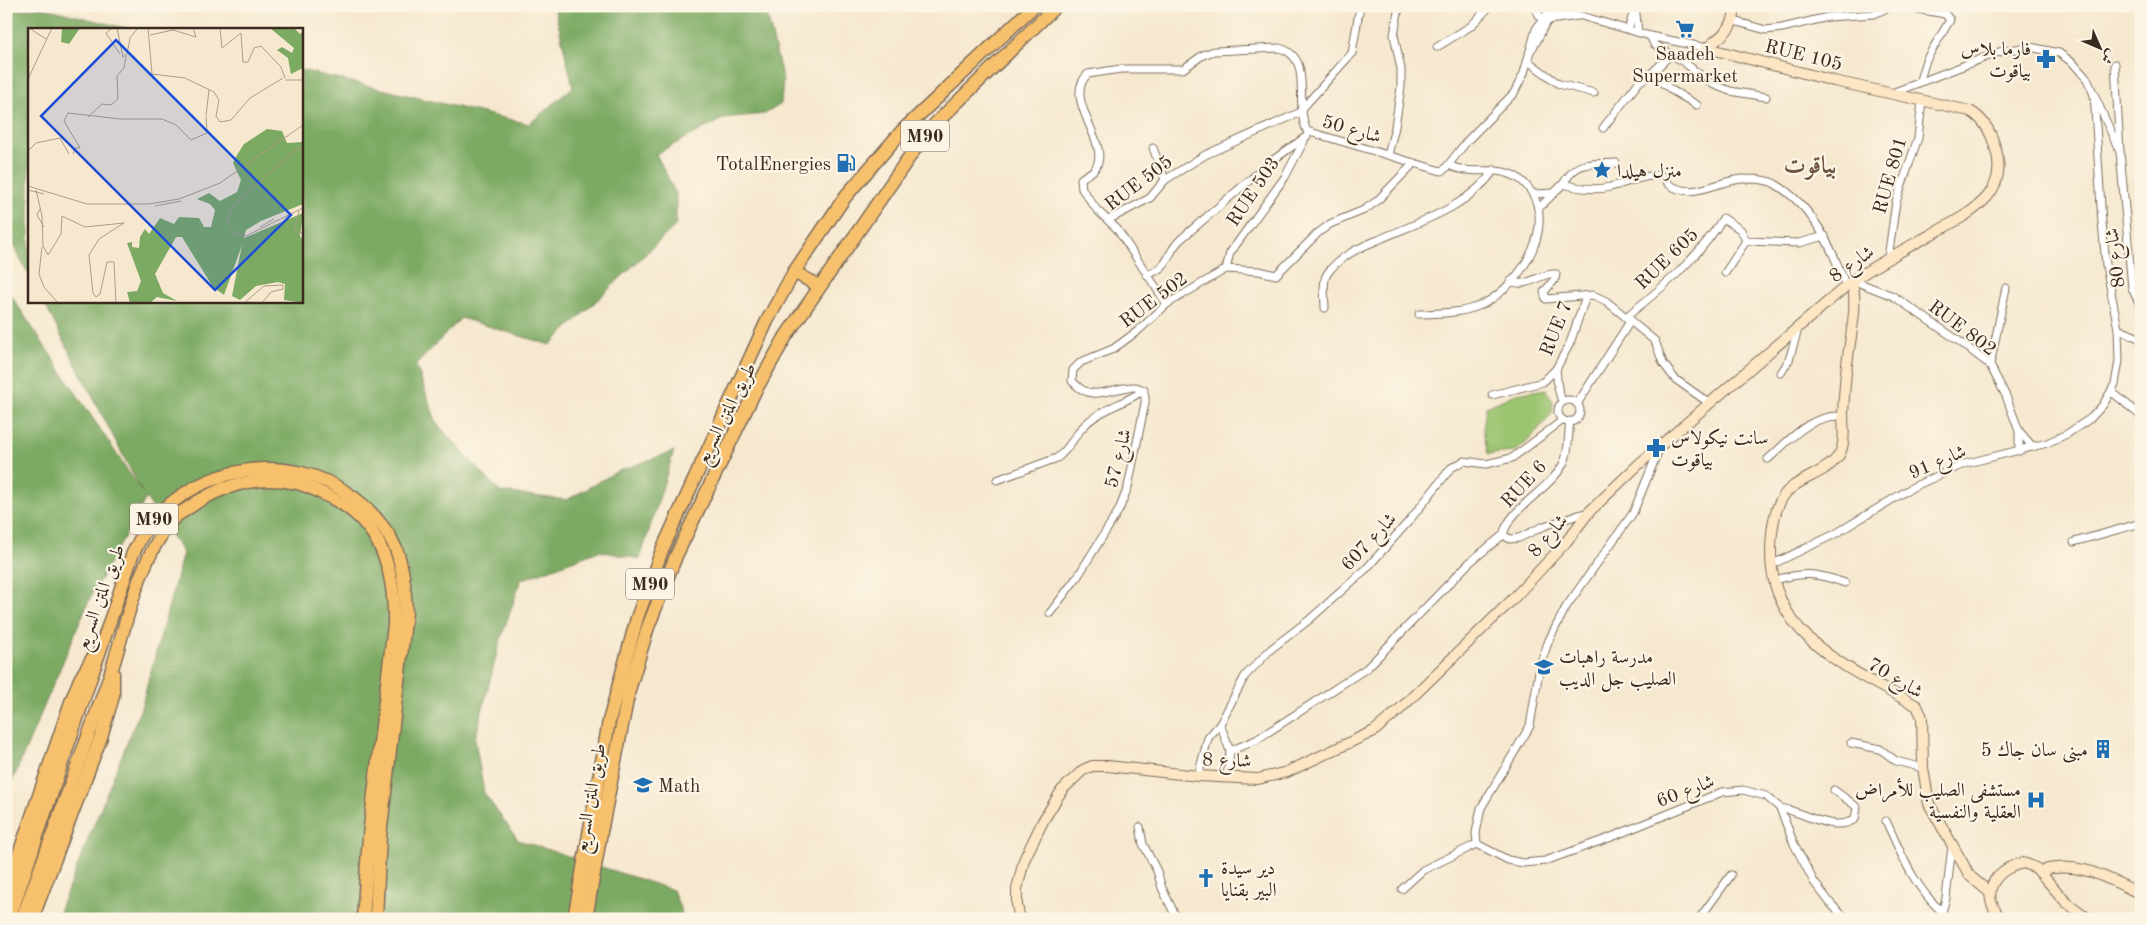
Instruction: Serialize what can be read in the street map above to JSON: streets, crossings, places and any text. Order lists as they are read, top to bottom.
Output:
{
  "streets": {
    "highway": ["M90", "طريق المتن السريع"],
    "street": [
      "RUE 105",
      "شارع 50",
      "RUE 801",
      "RUE 505",
      "RUE 503",
      "RUE 605",
      "شارع 80",
      "شارع 8",
      "RUE 502",
      "RUE 802",
      "RUE 7",
      "شارع 57",
      "شارع 91",
      "RUE 6",
      "شارع 607",
      "شارع 70",
      "شارع 60"
    ]
  },
  "crossings": [
    ["RUE 105", "شارع 8"],
    ["شارع 50", "RUE 505"],
    ["شارع 50", "RUE 503"],
    ["RUE 801", "شارع 8"],
    ["RUE 505", "RUE 502"],
    ["RUE 503", "RUE 502"],
    ["RUE 605", "RUE 7"],
    ["RUE 605", "RUE 6"],
    ["RUE 605", "شارع 607"],
    ["شارع 8", "RUE 802"],
    ["شارع 8", "RUE 6"],
    ["شارع 8", "شارع 607"],
    ["شارع 8", "شارع 70"],
    ["RUE 502", "شارع 57"],
    ["RUE 802", "شارع 91"],
    ["RUE 802", "شارع 70"],
    ["RUE 7", "RUE 6"],
    ["RUE 7", "شارع 607"],
    ["شارع 91", "شارع 70"],
    ["RUE 6", "شارع 607"]
  ],
  "districts": ["بياقوت"],
  "places": {
    "supermarket": ["Saadeh Supermarket"],
    "pharmacy": ["فارما بلاس بياقوت", "سانت نيكولاس بياقوت"],
    "fuel station": ["TotalEnergies"],
    "place": ["منزل هيلدا"],
    "school or university": ["مدرسة راهبات الصليب جل الديب", "Math"],
    "building": ["مبنى سان جاك 5"],
    "hospital": ["مستشفى الصليب للأمراض العقلية والنفسية"],
    "church": ["دير سيدة البير بقنايا"]
  },
  "north": "bottom right"
}
